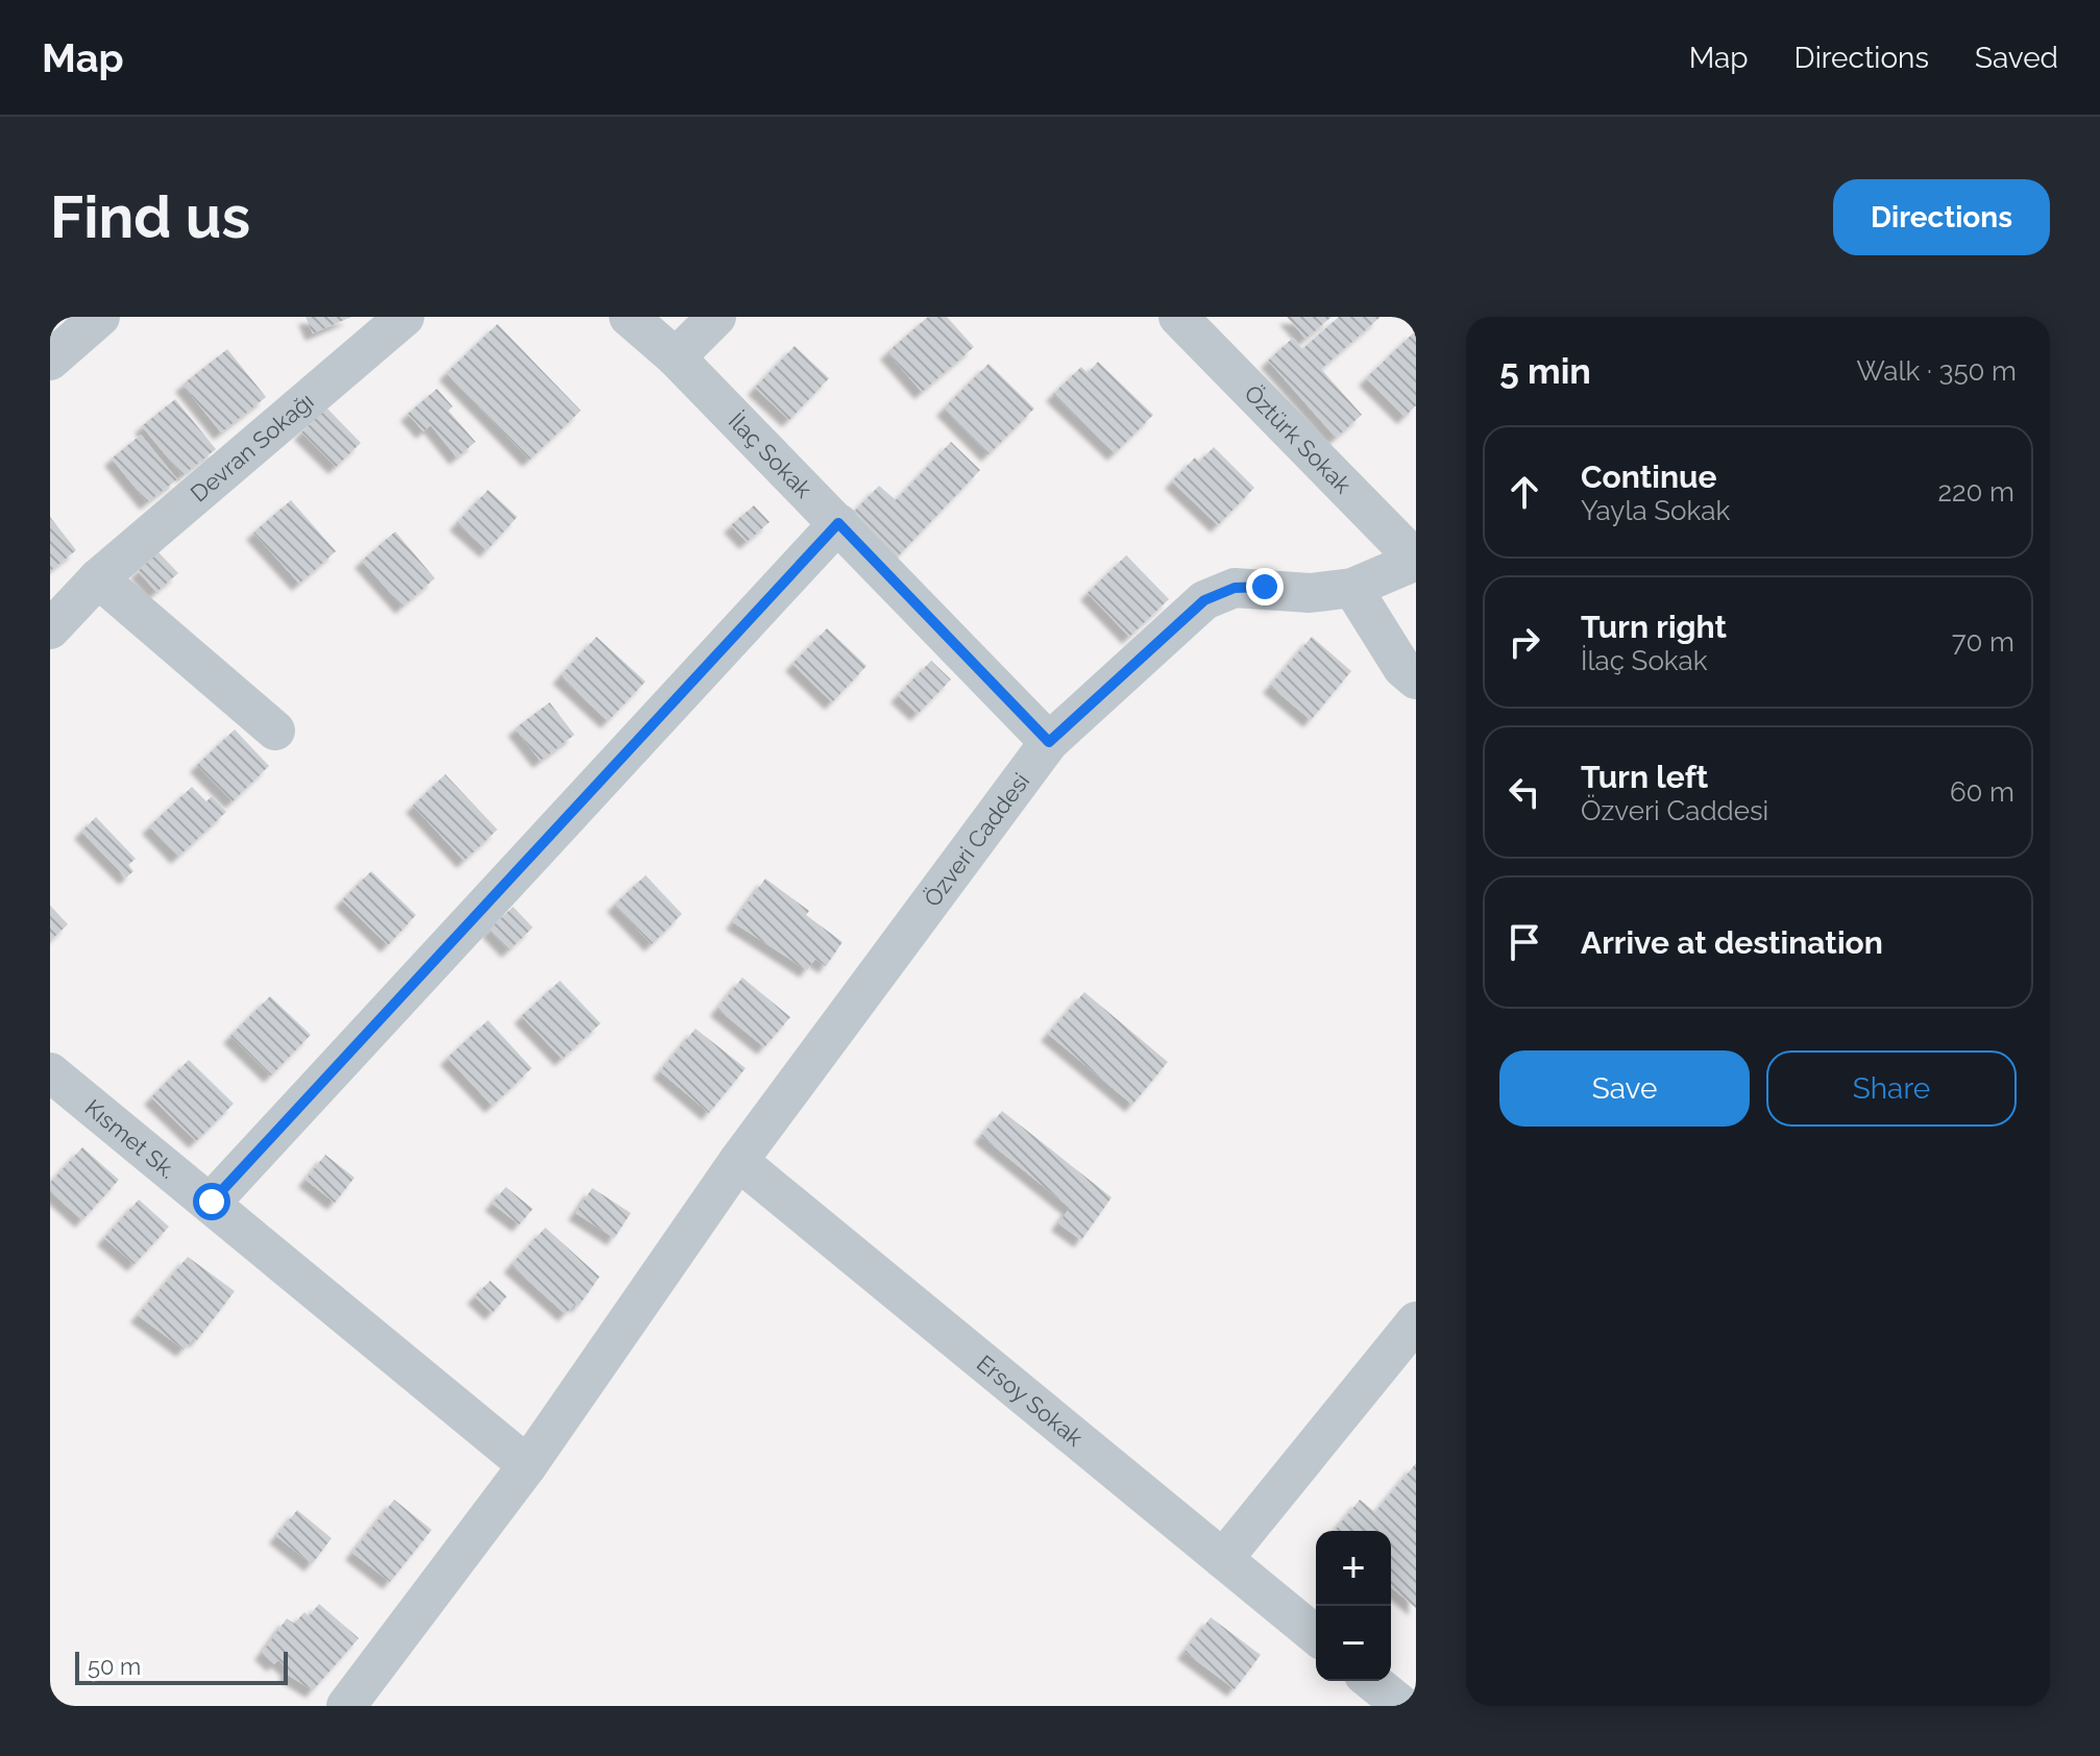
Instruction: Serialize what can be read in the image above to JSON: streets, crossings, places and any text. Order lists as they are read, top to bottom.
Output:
{
  "streets": {
    "street": [
      "Öztürk Sokak",
      "Devran Sokağı",
      "İlaç Sokak",
      "Özveri Caddesi",
      "Kısmet Sk.",
      "Ersoy Sokak"
    ]
  },
  "crossings": [
    ["Öztürk Sokak", "Özveri Caddesi"],
    ["İlaç Sokak", "Özveri Caddesi"],
    ["Özveri Caddesi", "Kısmet Sk."],
    ["Özveri Caddesi", "Ersoy Sokak"]
  ],
  "scale_bar": "50 m",
  "page": {
    "header": "Map",
    "nav": ["Map", "Directions", "Saved"],
    "buttons": [
      "Directions",
      ["Save", "Share"]
    ],
    "title": "Find us",
    "heading": ["5 min", "Walk · 350 m"],
    "list": [
      ["Continue", "Yayla Sokak", "220 m"],
      ["Turn right", "İlaç Sokak", "70 m"],
      ["Turn left", "Özveri Caddesi", "60 m"],
      "Arrive at destination"
    ],
    "map_buttons": ["+", "−"],
    "scale": "50 m"
  }
}
